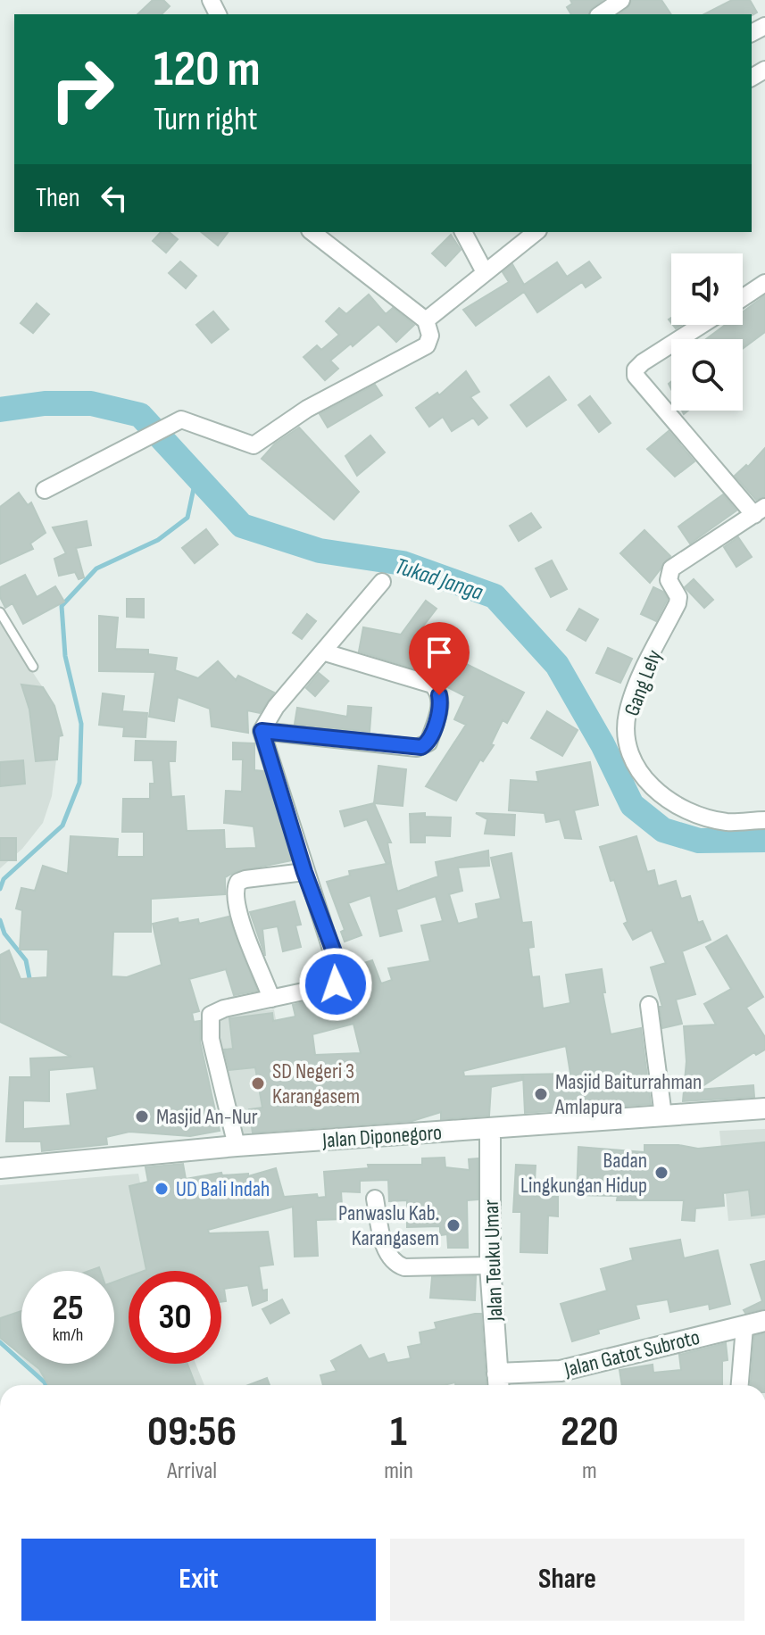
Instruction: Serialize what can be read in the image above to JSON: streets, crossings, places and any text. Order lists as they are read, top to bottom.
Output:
{
  "streets": {
    "street": [
      "Gang Lely",
      "Jalan Diponegoro",
      "Jalan Teuku Umar",
      "Jalan Gatot Subroto"
    ]
  },
  "crossings": [
    ["Jalan Diponegoro", "Jalan Teuku Umar"],
    ["Jalan Teuku Umar", "Jalan Gatot Subroto"]
  ],
  "water": ["Tukad Janga"],
  "places": [
    "SD Negeri 3 Karangasem",
    "Masjid Baiturrahman Amlapura",
    "Masjid An-Nur",
    "Badan Lingkungan Hidup",
    "UD Bali Indah",
    "Panwaslu Kab. Karangasem"
  ],
  "page": {
    "turn": ["120 m", "Turn right"],
    "then": "Then",
    "speed": "25 km/h",
    "limit": "30",
    "eta": [
      "09:56",
      "Arrival",
      "1",
      "min",
      "220",
      "m"
    ],
    "buttons": ["Exit", "Share"]
  }
}
